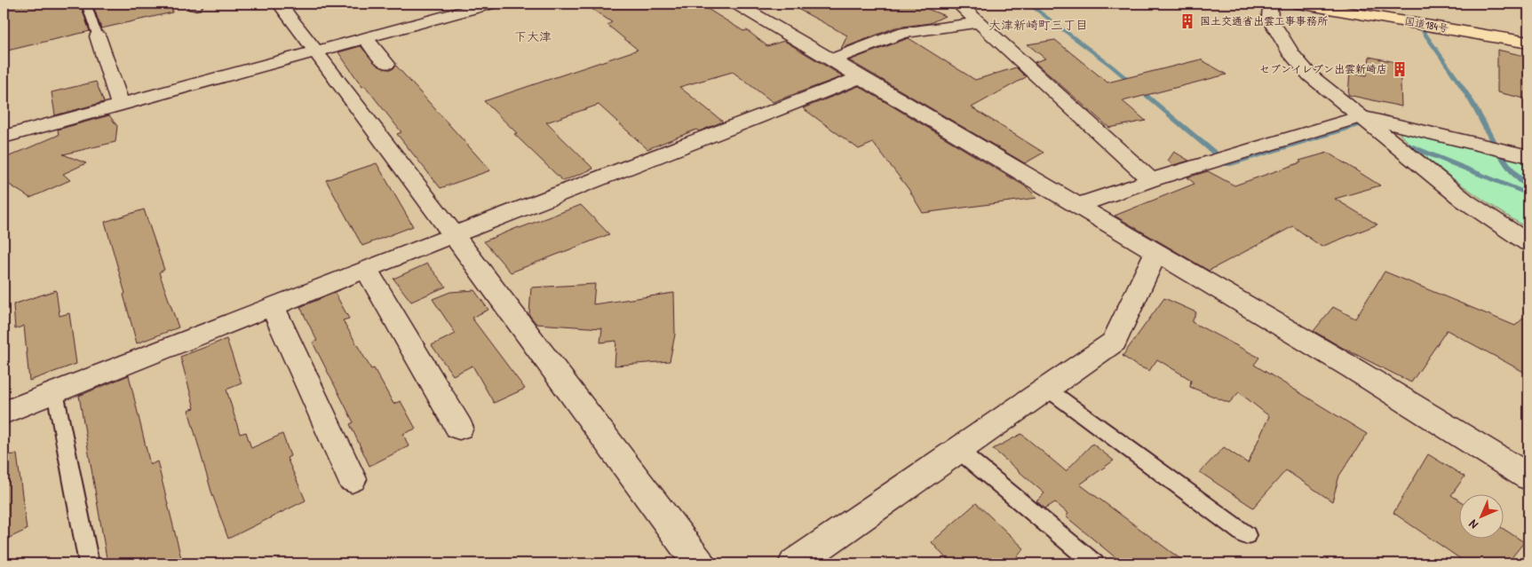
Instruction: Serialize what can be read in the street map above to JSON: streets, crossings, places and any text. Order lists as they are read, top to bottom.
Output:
{
  "streets": {
    "highway": ["国道184号"]
  },
  "districts": ["大津新崎町三丁目", "下大津"],
  "places": {
    "building": ["国土交通省出雲工事事務所", "セブンイレブン出雲新崎店"]
  },
  "north": "bottom left"
}
